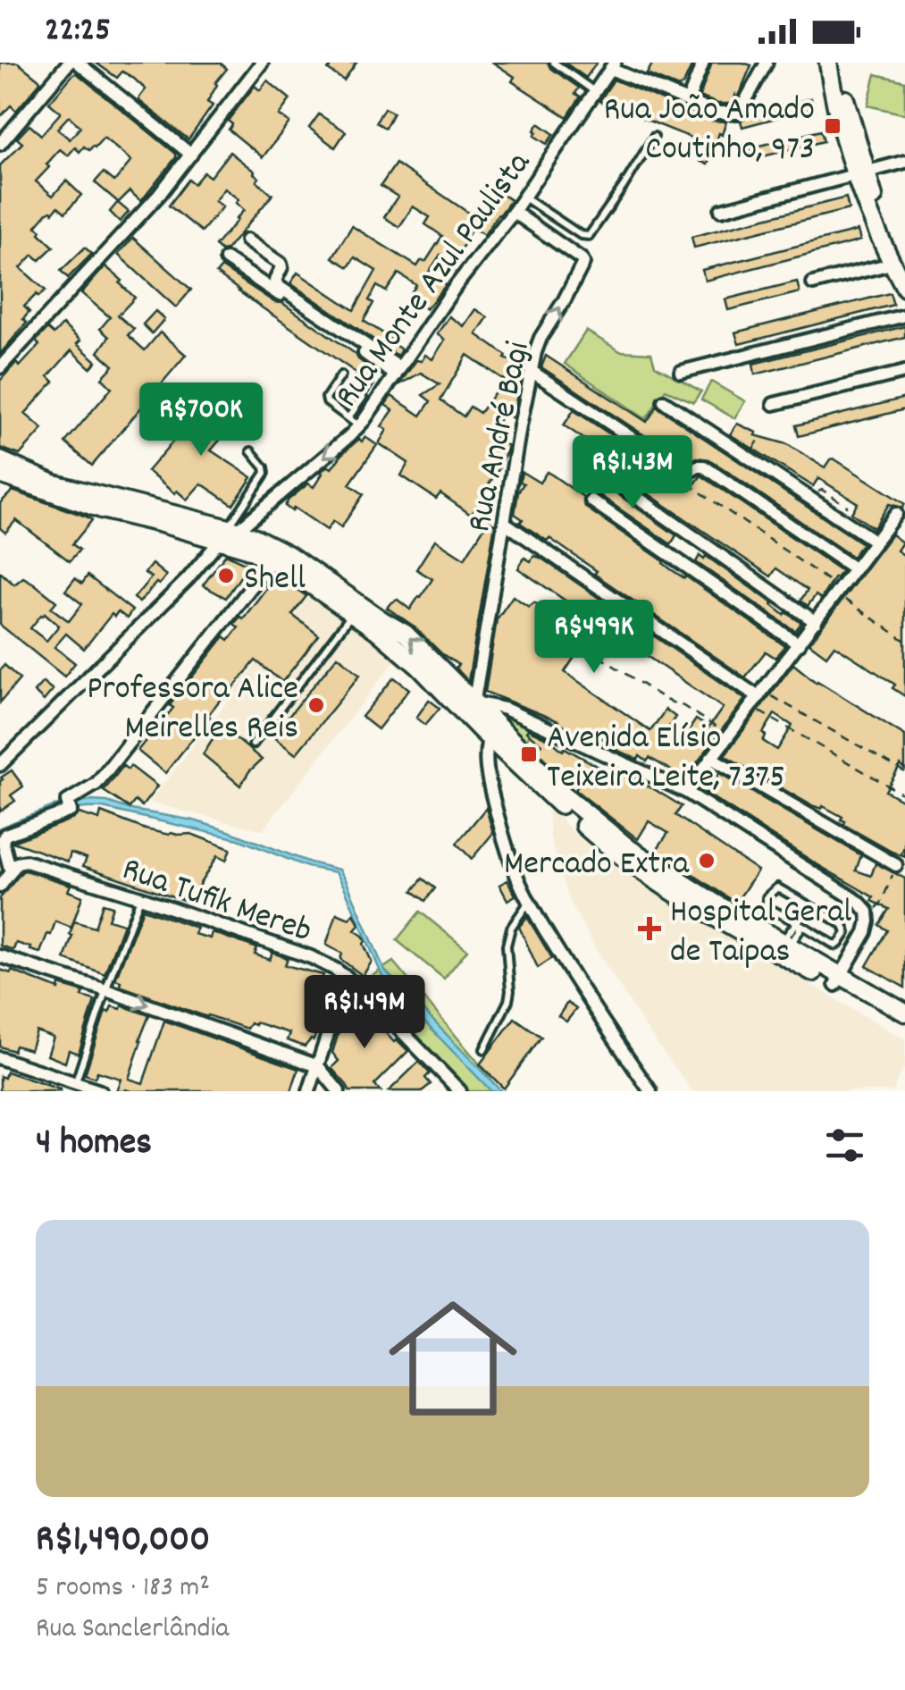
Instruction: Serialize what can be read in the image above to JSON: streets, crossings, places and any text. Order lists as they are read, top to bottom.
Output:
{
  "streets": {
    "street": ["Rua Monte Azul Paulista", "Rua André Bagi", "Rua Tufik Mereb"]
  },
  "crossings": [
    ["Rua Monte Azul Paulista", "Rua André Bagi"]
  ],
  "places": {
    "transit": ["Rua João Amado Coutinho, 973", "Avenida Elísio Teixeira Leite, 7375"],
    "other": ["Shell", "Professora Alice Meirelles Reis", "Mercado Extra"],
    "health": ["Hospital Geral de Taipas"]
  },
  "page": {
    "status": "22:25",
    "price": [
      "R$700K",
      "R$1.43M",
      "R$499K",
      "R$1.49M"
    ],
    "heading": "4 homes",
    "list": [
      {
        "name": "R$1,490,000",
        "note": "5 rooms · 183 m² · Rua Sanclerlândia"
      }
    ]
  }
}
